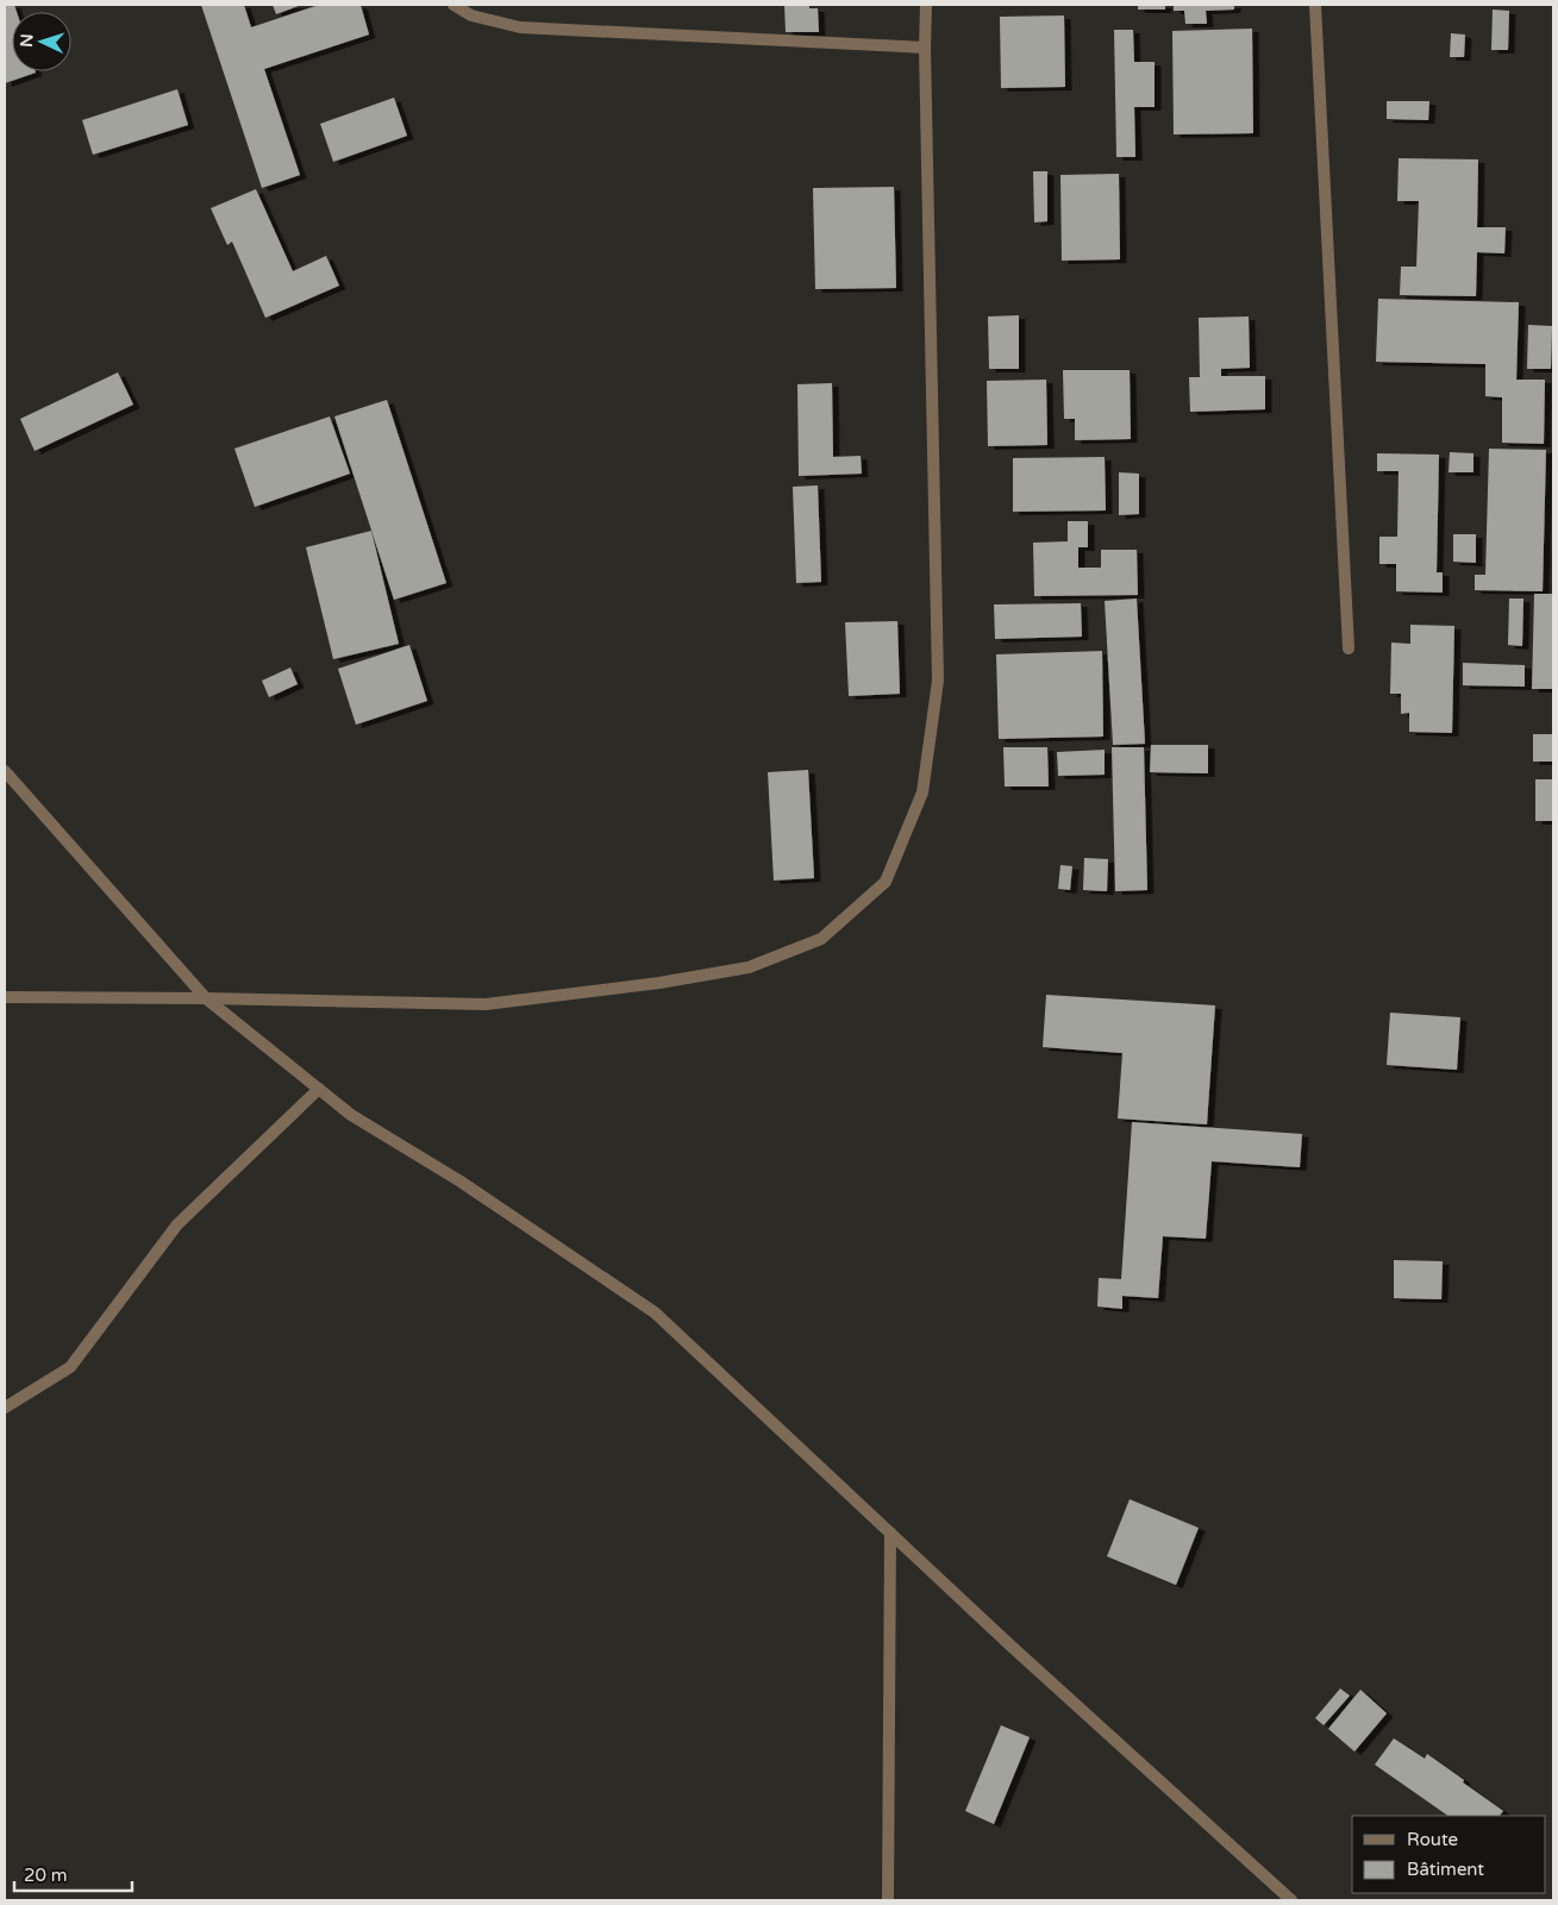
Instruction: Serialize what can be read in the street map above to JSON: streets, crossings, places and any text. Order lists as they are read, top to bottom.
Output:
{
  "legend": ["Route", "Bâtiment"],
  "scale_bar": "20 m",
  "north": "left"
}
